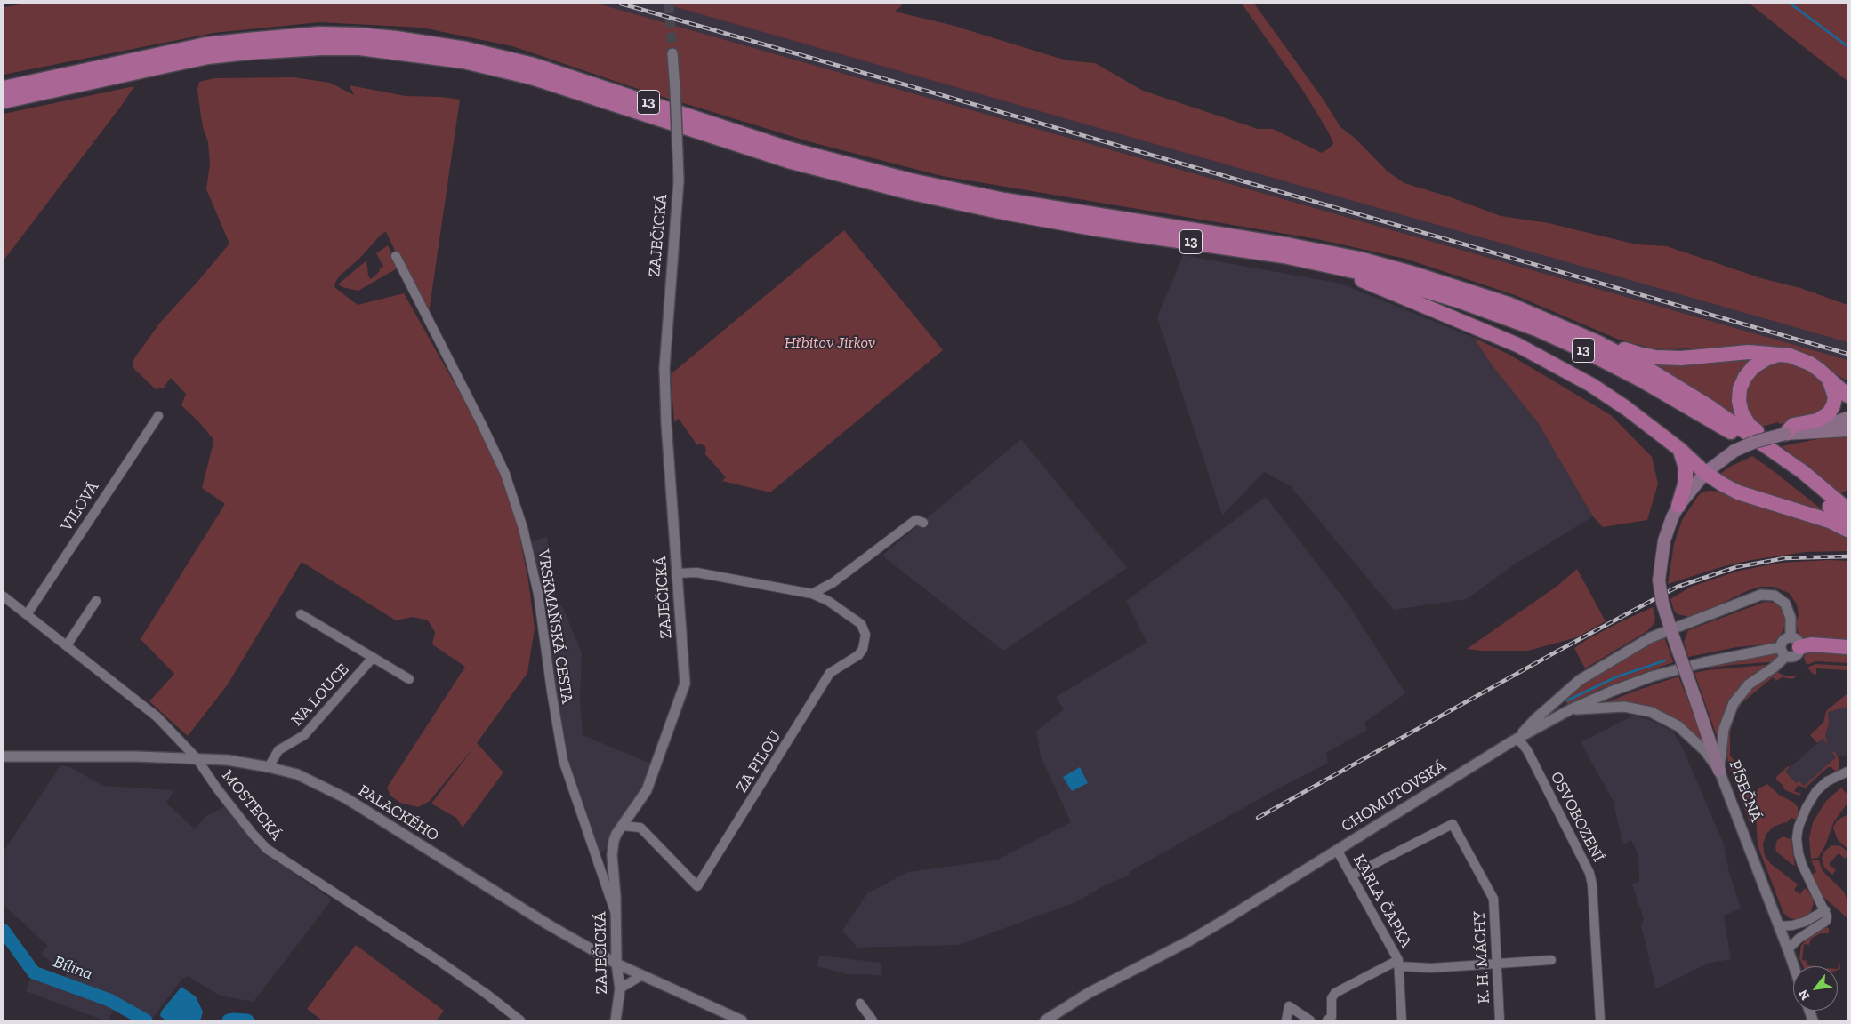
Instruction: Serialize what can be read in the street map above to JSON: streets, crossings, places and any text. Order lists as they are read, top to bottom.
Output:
{
  "streets": {
    "highway": ["13"],
    "main road": ["PÍSEČNÁ"],
    "street": [
      "ZAJEČICKÁ",
      "VILOVÁ",
      "VRSKMAŇSKÁ CESTA",
      "NA LOUCE",
      "ZA PILOU",
      "CHOMUTOVSKÁ",
      "MOSTECKÁ",
      "PALACKÉHO",
      "OSVOBOZENÍ",
      "KARLA ČAPKA",
      "K. H. MÁCHY"
    ]
  },
  "crossings": [
    ["ZAJEČICKÁ", "VRSKMAŇSKÁ CESTA"],
    ["ZAJEČICKÁ", "ZA PILOU"],
    ["ZAJEČICKÁ", "PALACKÉHO"],
    ["VILOVÁ", "MOSTECKÁ"],
    ["NA LOUCE", "PALACKÉHO"],
    ["CHOMUTOVSKÁ", "OSVOBOZENÍ"],
    ["CHOMUTOVSKÁ", "KARLA ČAPKA"],
    ["MOSTECKÁ", "PALACKÉHO"],
    ["KARLA ČAPKA", "K. H. MÁCHY"]
  ],
  "water": ["Bílina"],
  "parks": ["Hřbitov Jirkov"],
  "north": "bottom left"
}
